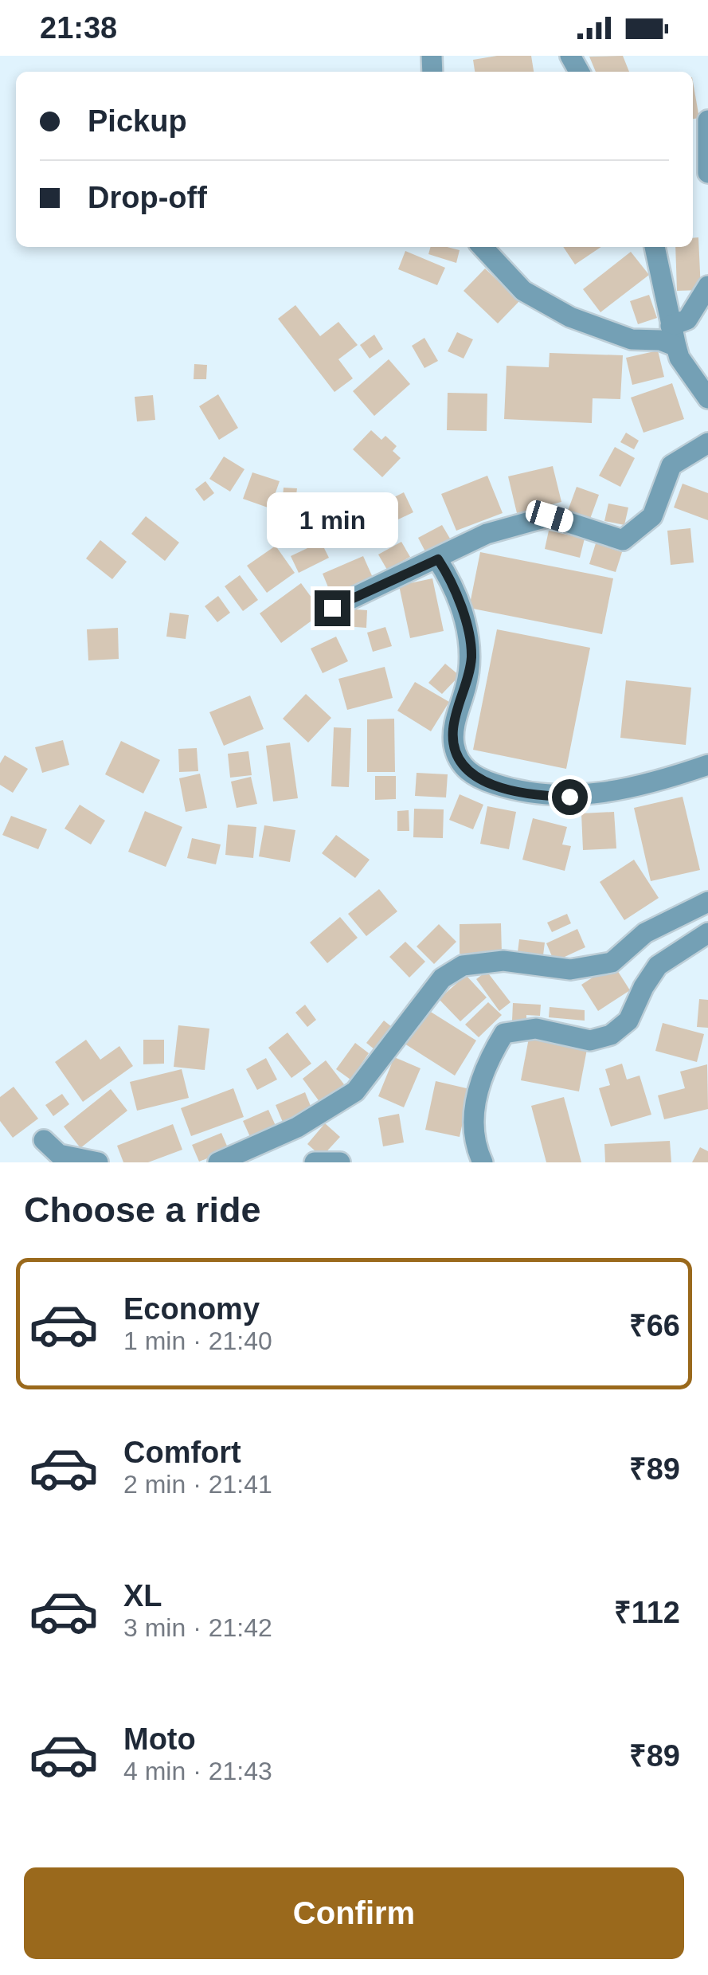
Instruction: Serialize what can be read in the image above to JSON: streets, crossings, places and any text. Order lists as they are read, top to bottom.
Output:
{
  "page": {
    "status": "21:38",
    "banner": ["Pickup", "Drop-off"],
    "bubble": "1 min",
    "heading": "Choose a ride",
    "list": [
      {
        "name": "Economy",
        "note": "1 min · 21:40",
        "value": "₹66"
      },
      {
        "name": "Comfort",
        "note": "2 min · 21:41",
        "value": "₹89"
      },
      {
        "name": "XL",
        "note": "3 min · 21:42",
        "value": "₹112"
      },
      {
        "name": "Moto",
        "note": "4 min · 21:43",
        "value": "₹89"
      }
    ],
    "buttons": "Confirm"
  }
}
